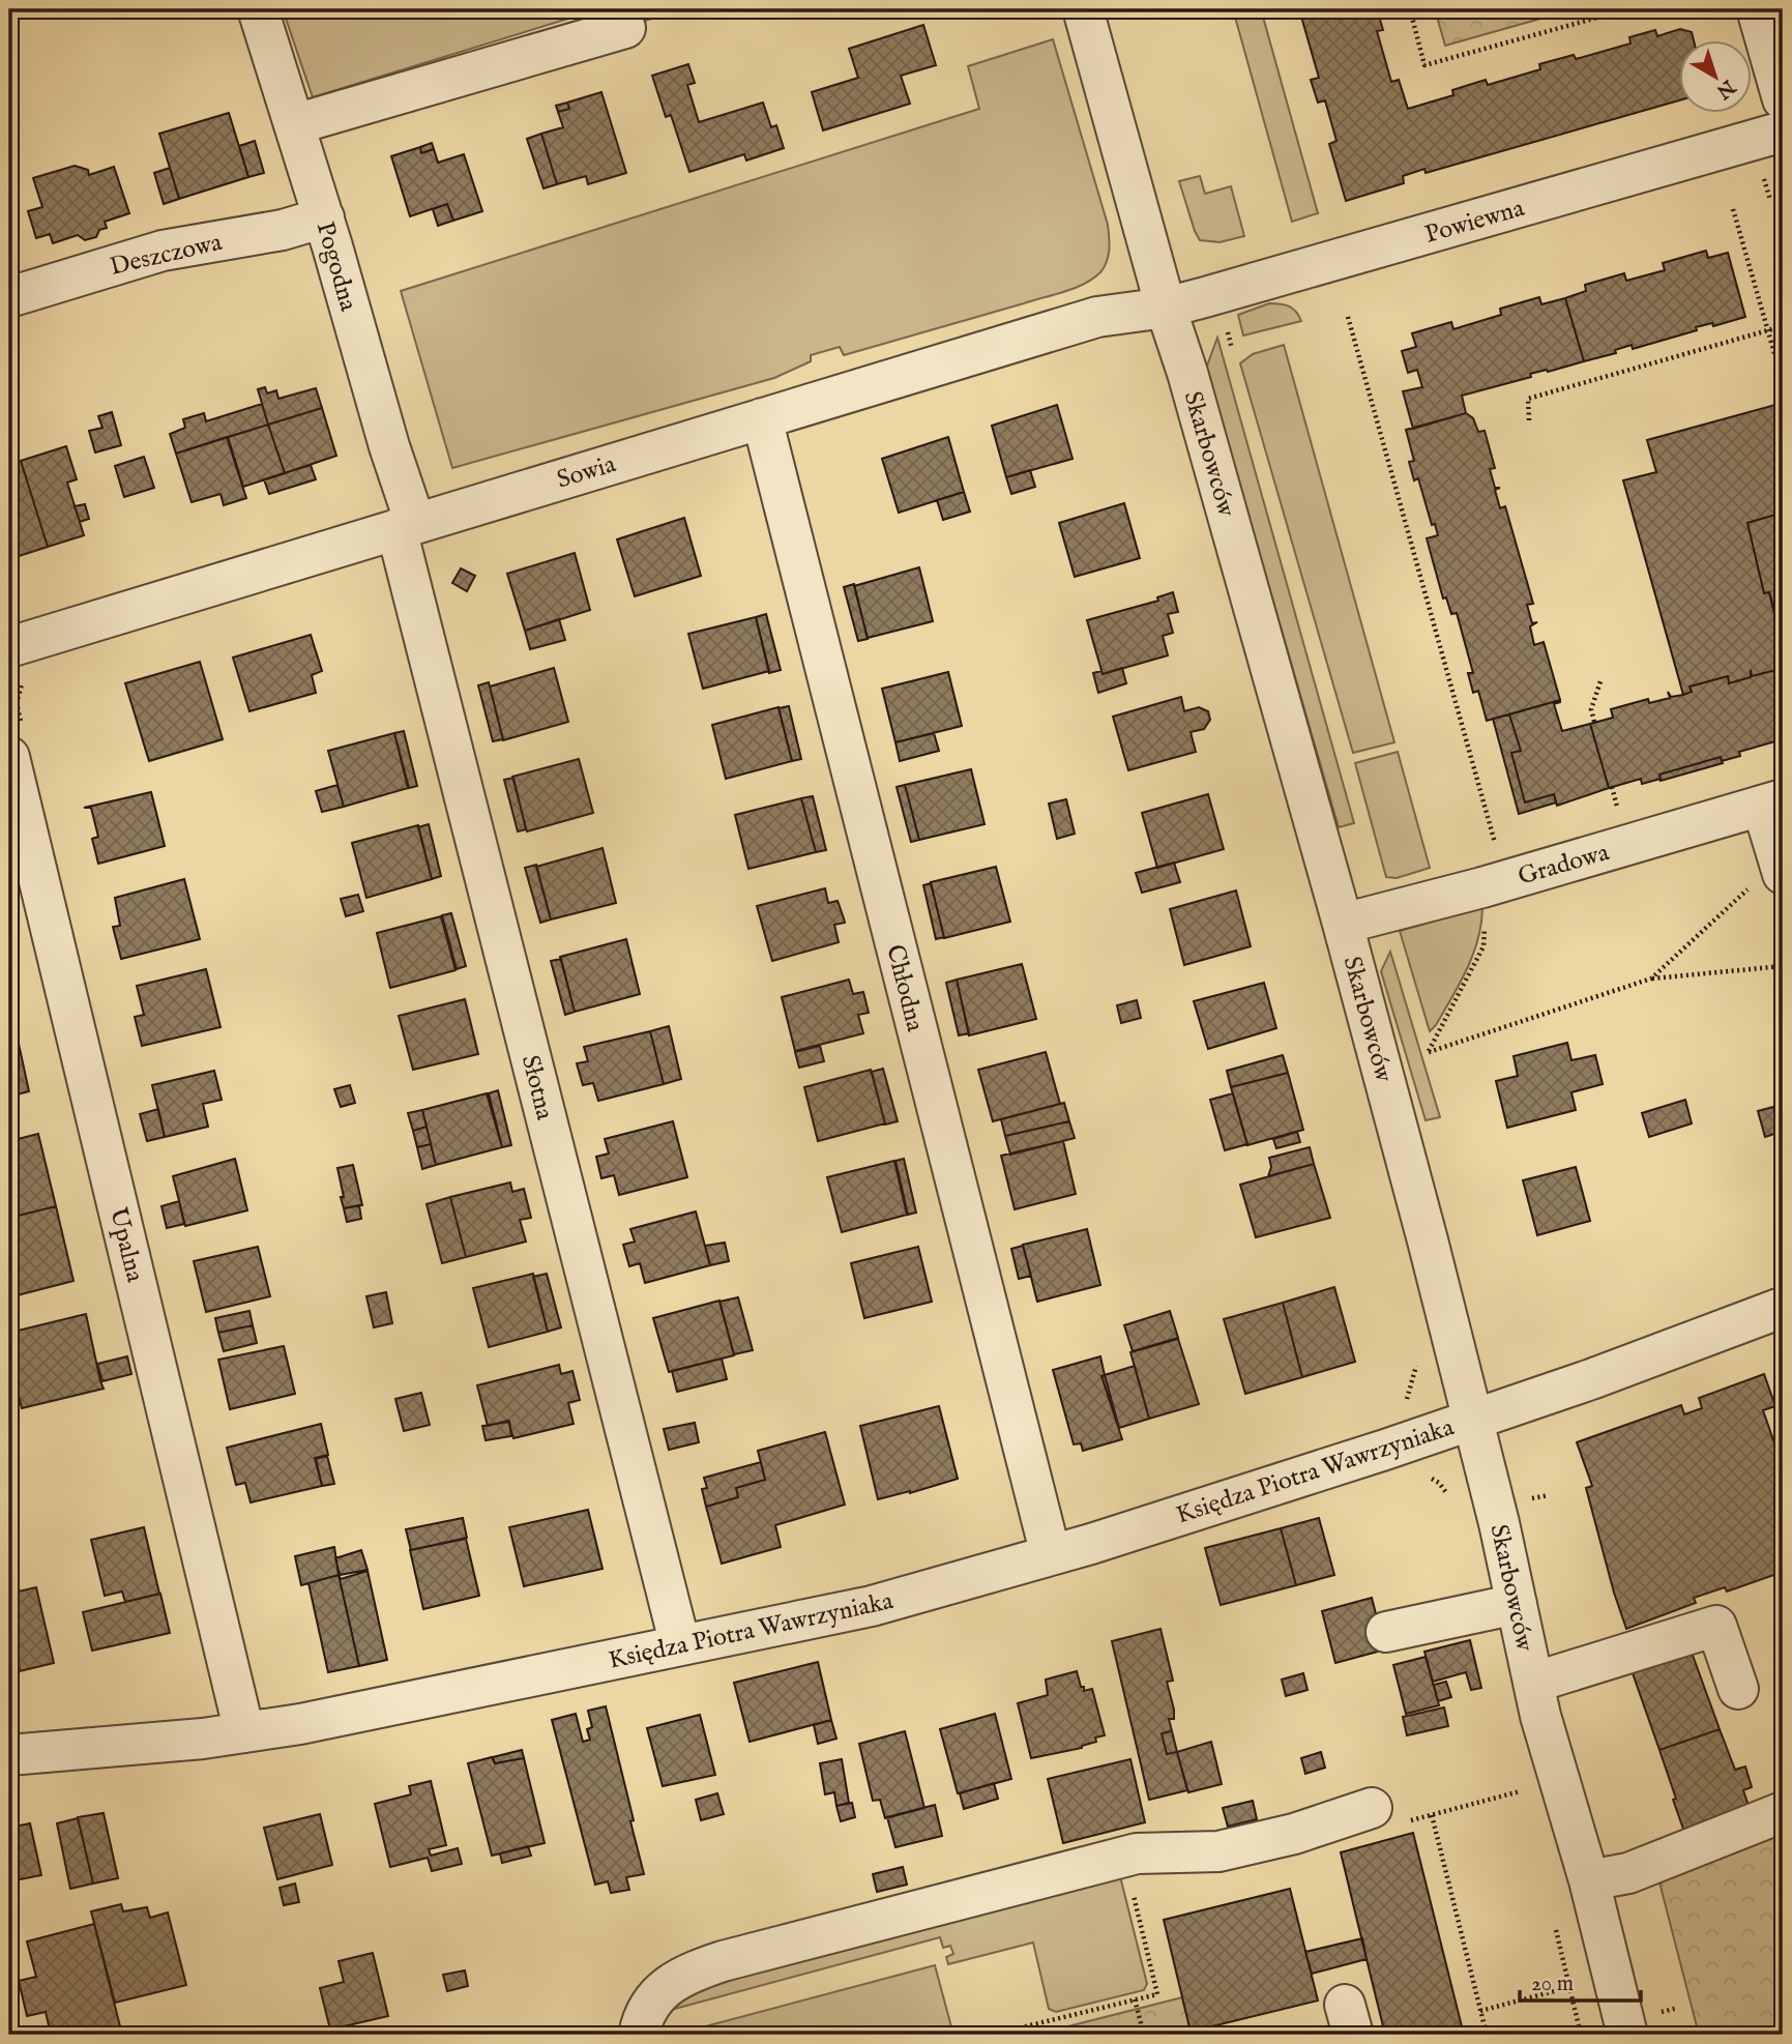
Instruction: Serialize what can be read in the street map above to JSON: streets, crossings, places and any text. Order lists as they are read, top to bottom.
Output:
{
  "streets": {
    "street": [
      "Powiewna",
      "Deszczowa",
      "Pogodna",
      "Skarbowców",
      "Sowia",
      "Gradowa",
      "Chłodna",
      "Słotna",
      "Upalna",
      "Księdza Piotra Wawrzyniaka"
    ]
  },
  "crossings": [
    ["Powiewna", "Skarbowców"],
    ["Powiewna", "Sowia"],
    ["Deszczowa", "Pogodna"],
    ["Pogodna", "Sowia"],
    ["Pogodna", "Słotna"],
    ["Skarbowców", "Sowia"],
    ["Skarbowców", "Gradowa"],
    ["Skarbowców", "Księdza Piotra Wawrzyniaka"],
    ["Sowia", "Chłodna"],
    ["Sowia", "Słotna"],
    ["Chłodna", "Księdza Piotra Wawrzyniaka"],
    ["Słotna", "Księdza Piotra Wawrzyniaka"],
    ["Upalna", "Księdza Piotra Wawrzyniaka"]
  ],
  "scale_bar": "20 m",
  "north": "bottom right"
}
